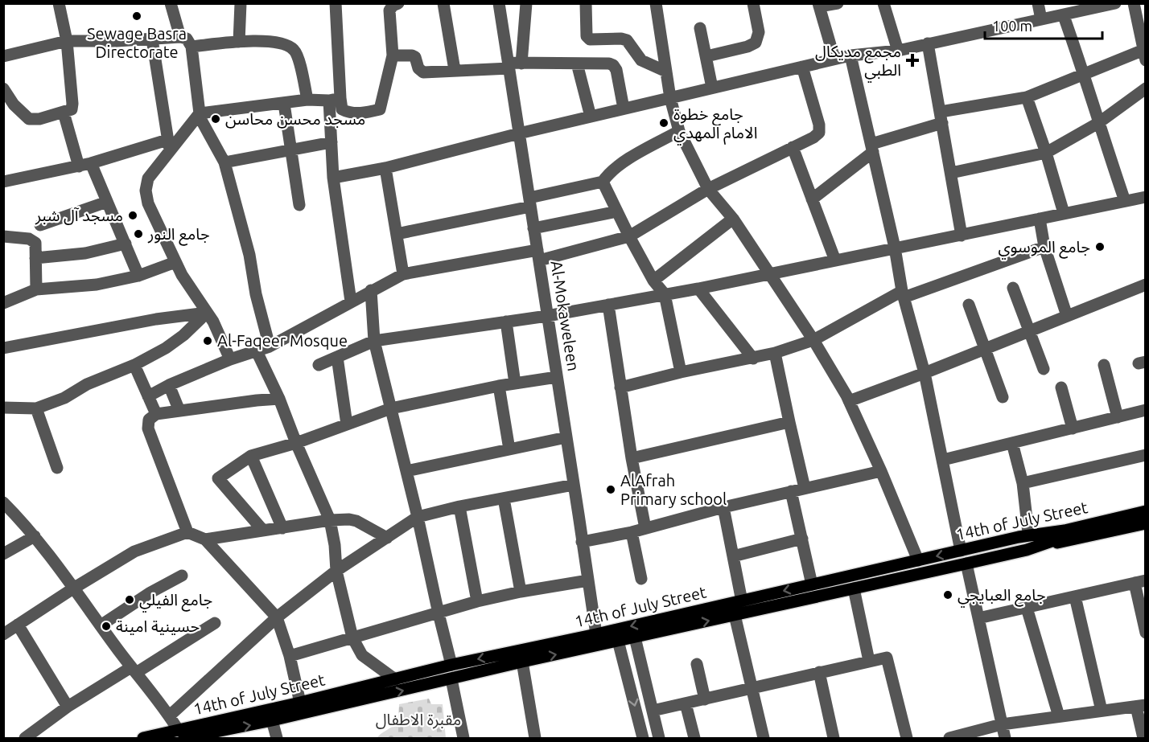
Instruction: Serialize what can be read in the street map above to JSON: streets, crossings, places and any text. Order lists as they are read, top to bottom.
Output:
{
  "streets": {
    "main road": ["14th of July Street"],
    "street": ["Al-Mokaweleen"]
  },
  "crossings": [
    ["Al-Mokaweleen", "14th of July Street"]
  ],
  "parks": ["مقبرة الاطفال"],
  "places": {
    "other": [
      "Sewage Basra Directorate",
      "مسجد محسن محاسن",
      "جامع خطوة الامام المهدي",
      "مسجد آل شبر",
      "جامع النور",
      "جامع الموسوي",
      "Al-Faqeer Mosque",
      "AlAfrah Primary school",
      "جامع العبايجي",
      "جامع الفيلي",
      "حسينية امينة"
    ],
    "health": ["مجمع مديكال الطبي"]
  },
  "scale_bar": "100 m"
}
